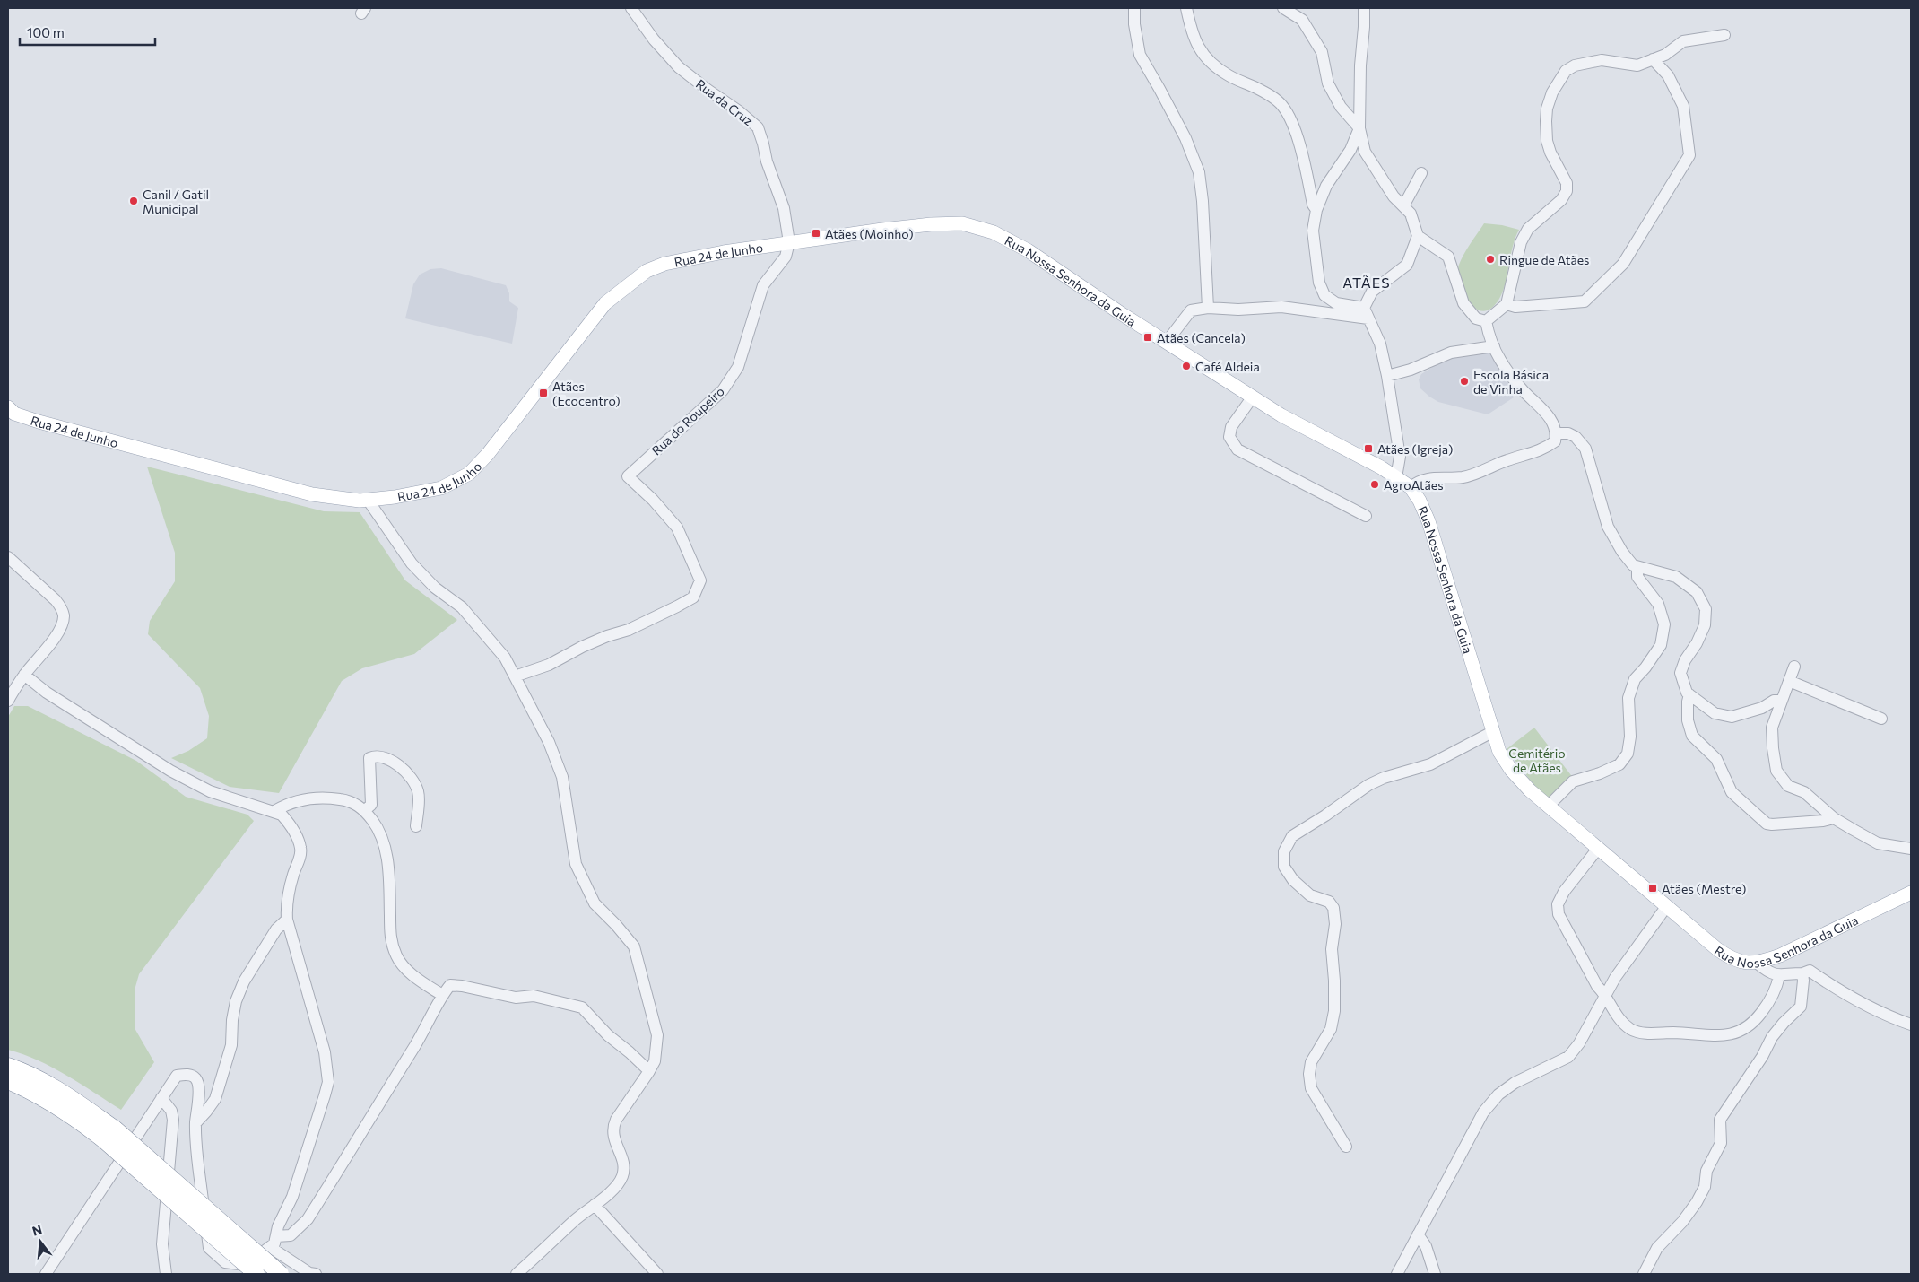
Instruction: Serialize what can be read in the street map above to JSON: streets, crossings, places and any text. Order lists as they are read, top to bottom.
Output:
{
  "streets": {
    "main road": ["Rua 24 de Junho", "Rua Nossa Senhora da Guia"],
    "street": ["Rua da Cruz", "Rua do Roupeiro"]
  },
  "crossings": [
    ["Rua da Cruz", "Rua 24 de Junho"],
    ["Rua da Cruz", "Rua Nossa Senhora da Guia"],
    ["Rua da Cruz", "Rua do Roupeiro"],
    ["Rua 24 de Junho", "Rua Nossa Senhora da Guia"],
    ["Rua 24 de Junho", "Rua do Roupeiro"],
    ["Rua Nossa Senhora da Guia", "Rua do Roupeiro"]
  ],
  "districts": ["ATÃES"],
  "parks": ["Cemitério de Atães"],
  "places": {
    "other": [
      "Canil / Gatil Municipal",
      "Ringue de Atães",
      "Café Aldeia",
      "Escola Básica de Vinha",
      "AgroAtães"
    ],
    "transit": [
      "Atães (Moinho)",
      "Atães (Cancela)",
      "Atães (Ecocentro)",
      "Atães (Igreja)",
      "Atães (Mestre)"
    ]
  },
  "scale_bar": "100 m",
  "north": "top"
}
